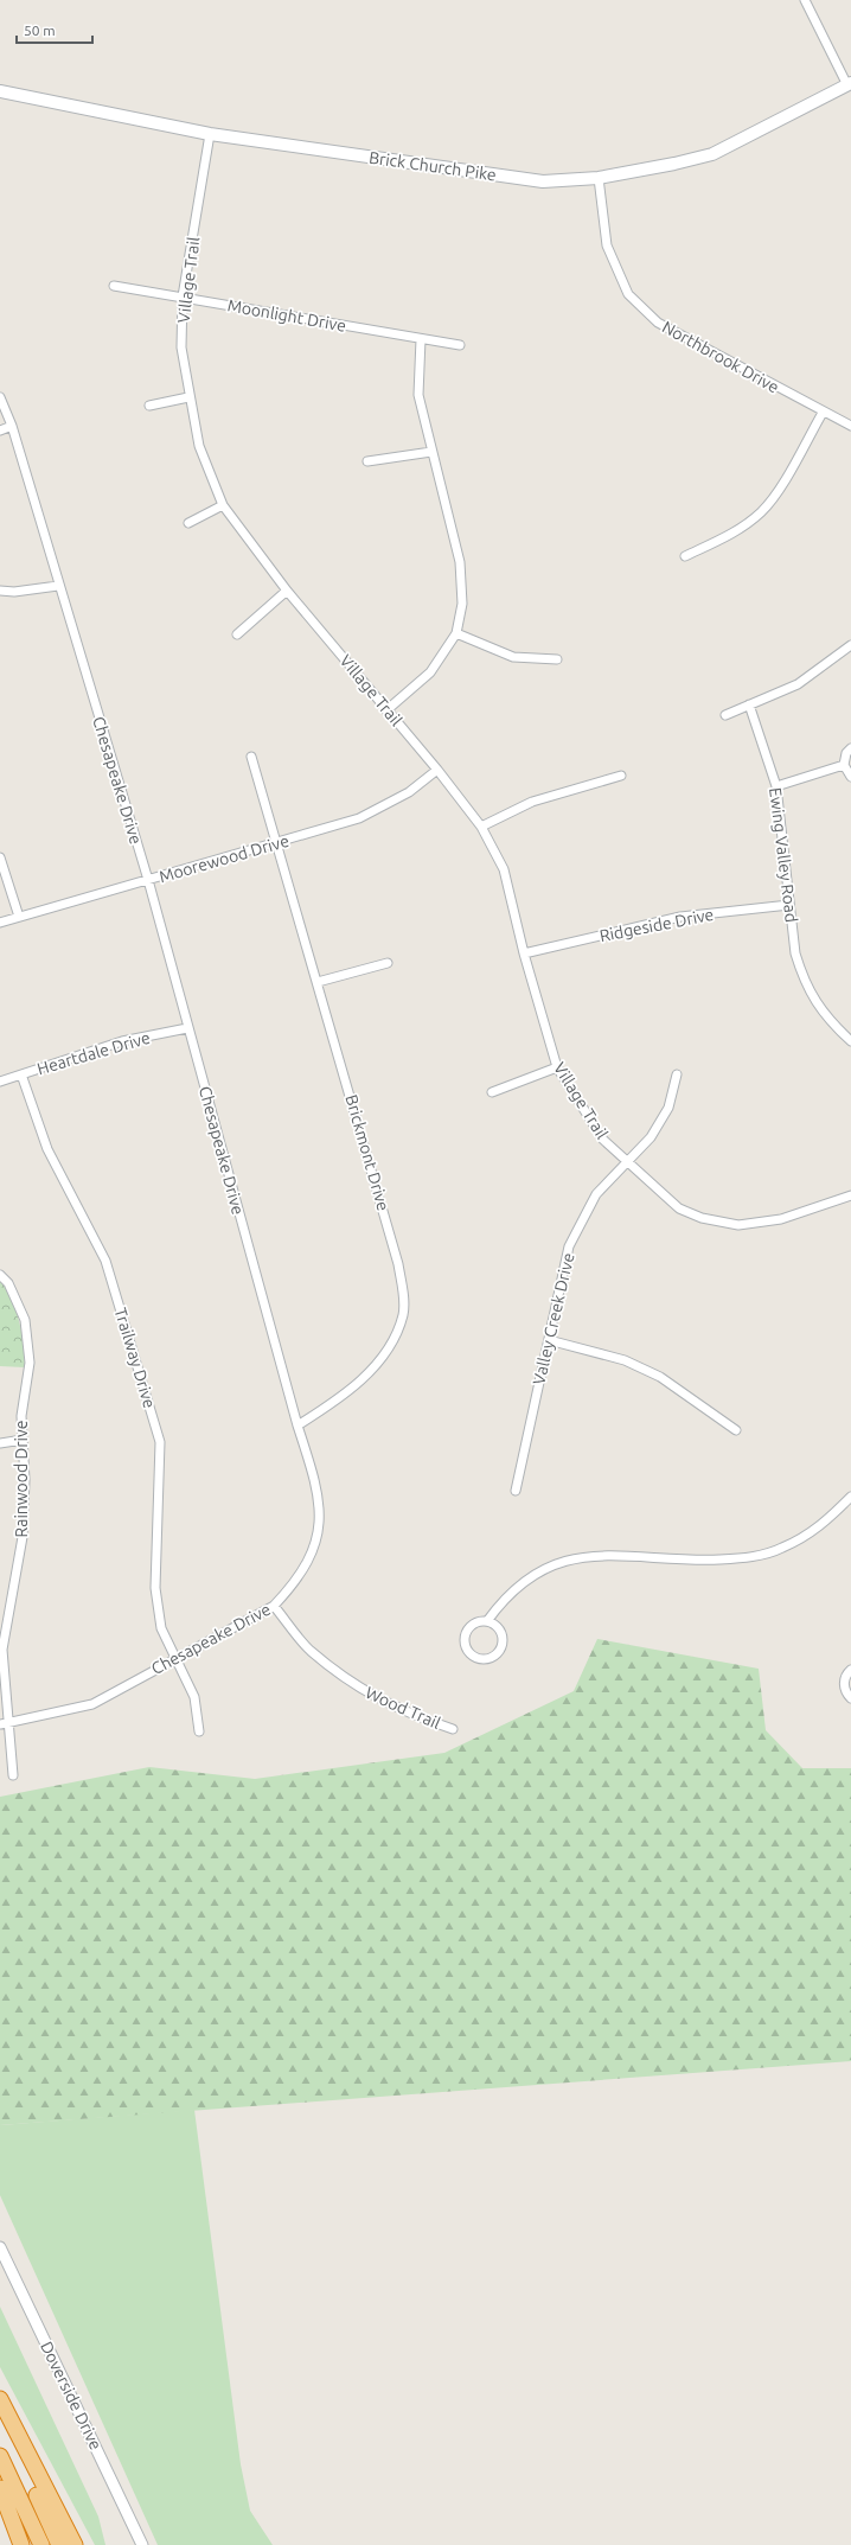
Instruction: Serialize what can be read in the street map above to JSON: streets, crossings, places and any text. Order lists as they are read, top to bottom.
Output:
{
  "streets": {
    "main road": ["Brick Church Pike"],
    "street": [
      "Village Trail",
      "Moonlight Drive",
      "Northbrook Drive",
      "Chesapeake Drive",
      "Ewing Valley Road",
      "Moorewood Drive",
      "Ridgeside Drive",
      "Heartdale Drive",
      "Brickmont Drive",
      "Valley Creek Drive",
      "Trailway Drive",
      "Rainwood Drive",
      "Wood Trail",
      "Doverside Drive"
    ]
  },
  "crossings": [
    ["Brick Church Pike", "Village Trail"],
    ["Brick Church Pike", "Northbrook Drive"],
    ["Village Trail", "Moonlight Drive"],
    ["Village Trail", "Moorewood Drive"],
    ["Village Trail", "Ridgeside Drive"],
    ["Village Trail", "Valley Creek Drive"],
    ["Chesapeake Drive", "Moorewood Drive"],
    ["Chesapeake Drive", "Heartdale Drive"],
    ["Chesapeake Drive", "Brickmont Drive"],
    ["Chesapeake Drive", "Trailway Drive"],
    ["Chesapeake Drive", "Rainwood Drive"],
    ["Chesapeake Drive", "Wood Trail"],
    ["Ewing Valley Road", "Ridgeside Drive"],
    ["Moorewood Drive", "Brickmont Drive"],
    ["Heartdale Drive", "Trailway Drive"]
  ],
  "scale_bar": "50 m"
}
